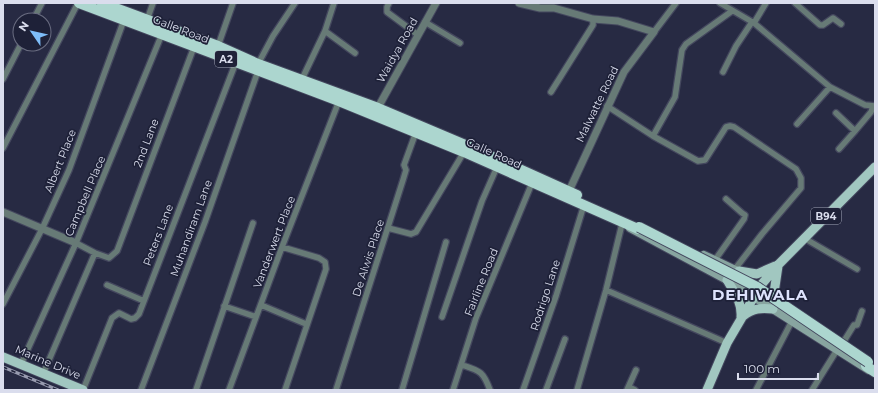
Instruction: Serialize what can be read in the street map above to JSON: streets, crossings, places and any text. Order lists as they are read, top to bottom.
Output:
{
  "streets": {
    "highway": ["Galle Road", "A2"],
    "main road": ["B94", "Marine Drive"],
    "street": [
      "Waidya Road",
      "Malwatte Road",
      "2nd Lane",
      "Albert Place",
      "Campbell Place",
      "Muhandiram Lane",
      "Peters Lane",
      "Vanderwert Place",
      "De Alwis Place",
      "Fairline Road",
      "Rodrigo Lane"
    ]
  },
  "crossings": [
    ["Galle Road", "Waidya Road"],
    ["Galle Road", "Malwatte Road"],
    ["Galle Road", "2nd Lane"],
    ["Galle Road", "Albert Place"],
    ["Galle Road", "Campbell Place"],
    ["Galle Road", "Muhandiram Lane"],
    ["Galle Road", "Peters Lane"],
    ["Galle Road", "Vanderwert Place"],
    ["Galle Road", "De Alwis Place"],
    ["Galle Road", "Fairline Road"],
    ["Galle Road", "Rodrigo Lane"],
    ["Campbell Place", "Marine Drive"],
    ["Peters Lane", "Marine Drive"]
  ],
  "districts": ["DEHIWALA"],
  "scale_bar": "100 m",
  "north": "top left"
}
